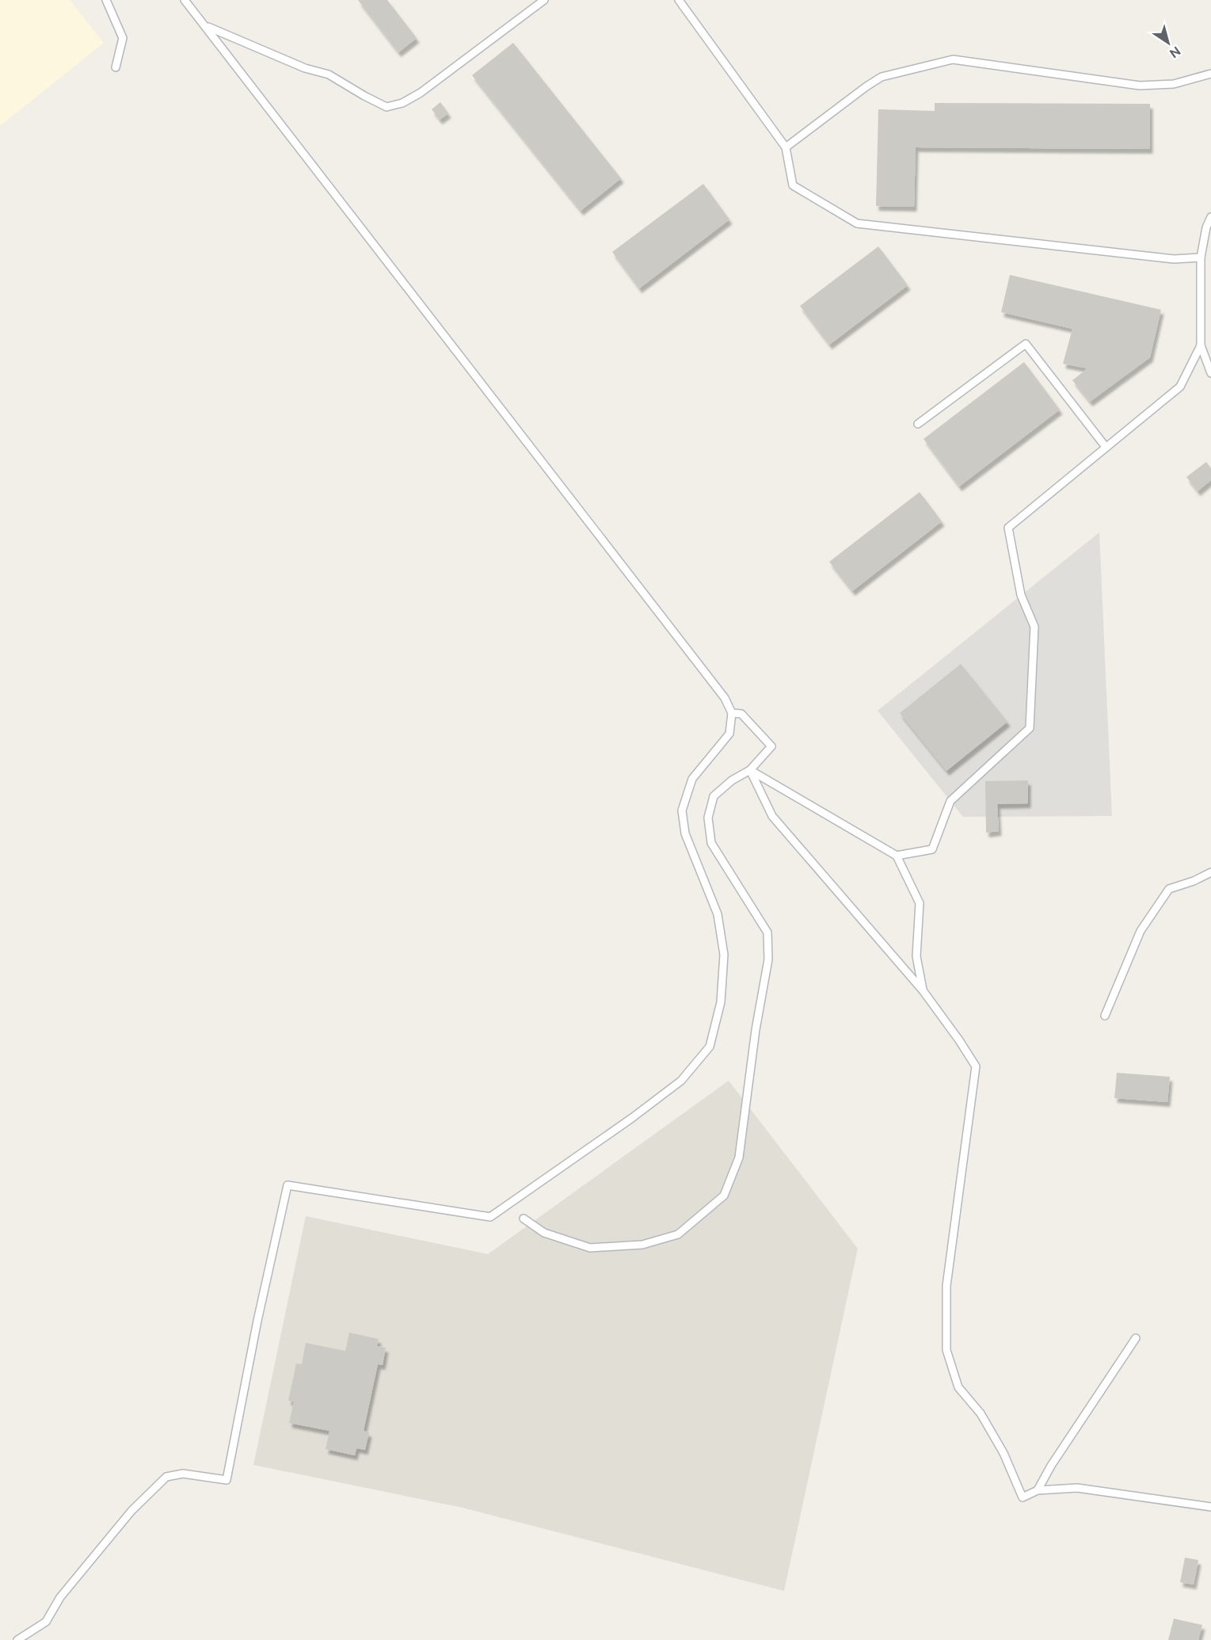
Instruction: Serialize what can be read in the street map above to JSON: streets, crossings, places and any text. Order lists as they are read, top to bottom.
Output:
{
  "north": "bottom right"
}
